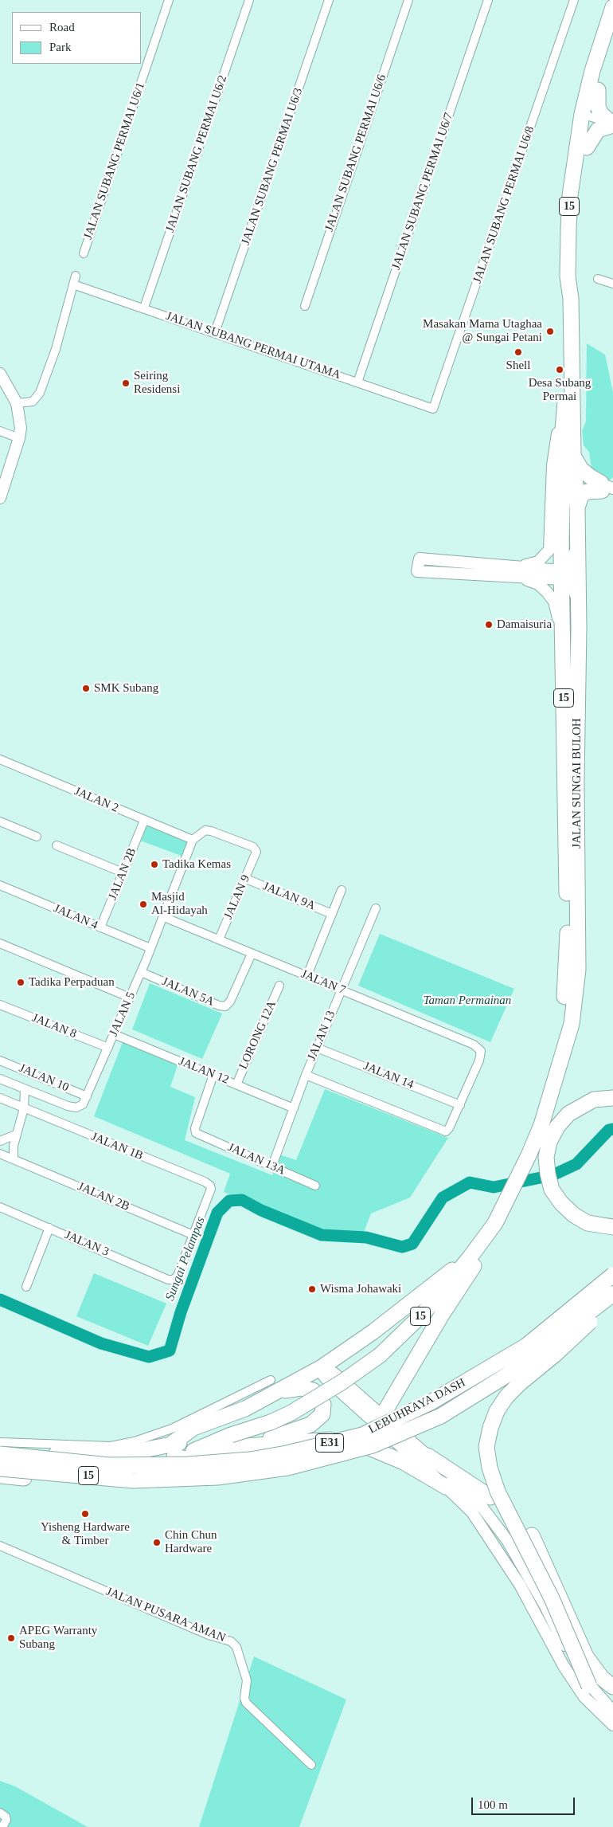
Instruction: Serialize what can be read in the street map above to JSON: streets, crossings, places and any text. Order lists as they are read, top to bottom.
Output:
{
  "streets": {
    "highway": [
      "15",
      "JALAN SUNGAI BULOH",
      "LEBUHRAYA DASH",
      "E31"
    ],
    "street": [
      "JALAN SUBANG PERMAI U6/6",
      "JALAN SUBANG PERMAI U6/2",
      "JALAN SUBANG PERMAI U6/1",
      "JALAN SUBANG PERMAI U6/3",
      "JALAN SUBANG PERMAI U6/7",
      "JALAN SUBANG PERMAI U6/8",
      "JALAN SUBANG PERMAI UTAMA",
      "JALAN 2",
      "JALAN 2B",
      "JALAN 9A",
      "JALAN 9",
      "JALAN 4",
      "JALAN 7",
      "JALAN 5A",
      "JALAN 5",
      "JALAN 8",
      "LORONG 12A",
      "JALAN 13",
      "JALAN 12",
      "JALAN 14",
      "JALAN 10",
      "JALAN 1B",
      "JALAN 13A",
      "JALAN 3",
      "JALAN PUSARA AMAN"
    ]
  },
  "crossings": [
    ["JALAN SUBANG PERMAI U6/2", "JALAN SUBANG PERMAI UTAMA"],
    ["JALAN SUBANG PERMAI U6/3", "JALAN SUBANG PERMAI UTAMA"],
    ["JALAN SUBANG PERMAI U6/7", "JALAN SUBANG PERMAI UTAMA"],
    ["JALAN SUBANG PERMAI U6/8", "JALAN SUBANG PERMAI UTAMA"],
    ["JALAN 2", "JALAN 2B"],
    ["JALAN 2", "JALAN 9"],
    ["JALAN 2", "JALAN 5"],
    ["JALAN 2B", "JALAN 4"],
    ["JALAN 2B", "JALAN 1B"],
    ["JALAN 2B", "JALAN 3"],
    ["JALAN 9A", "JALAN 9"],
    ["JALAN 9", "JALAN 7"],
    ["JALAN 9", "JALAN 5"],
    ["JALAN 4", "JALAN 5"],
    ["JALAN 7", "JALAN 5A"],
    ["JALAN 7", "JALAN 5"],
    ["JALAN 7", "JALAN 13"],
    ["JALAN 7", "JALAN 14"],
    ["JALAN 5A", "JALAN 5"],
    ["JALAN 5", "JALAN 8"],
    ["JALAN 5", "JALAN 12"],
    ["JALAN 5", "JALAN 10"],
    ["LORONG 12A", "JALAN 12"],
    ["JALAN 13", "JALAN 12"],
    ["JALAN 13", "JALAN 14"],
    ["JALAN 13", "JALAN 13A"],
    ["JALAN 12", "JALAN 13A"],
    ["JALAN 1B", "JALAN 3"]
  ],
  "water": ["Sungai Pelampas"],
  "parks": ["Taman Permainan"],
  "places": [
    "Masakan Mama Utaghaa @ Sungai Petani",
    "Shell",
    "Desa Subang Permai",
    "Seiring Residensi",
    "Damaisuria",
    "SMK Subang",
    "Tadika Kemas",
    "Masjid Al-Hidayah",
    "Tadika Perpaduan",
    "Wisma Johawaki",
    "Yisheng Hardware & Timber",
    "Chin Chun Hardware",
    "APEG Warranty Subang"
  ],
  "legend": ["Road", "Park"],
  "scale_bar": "100 m"
}
